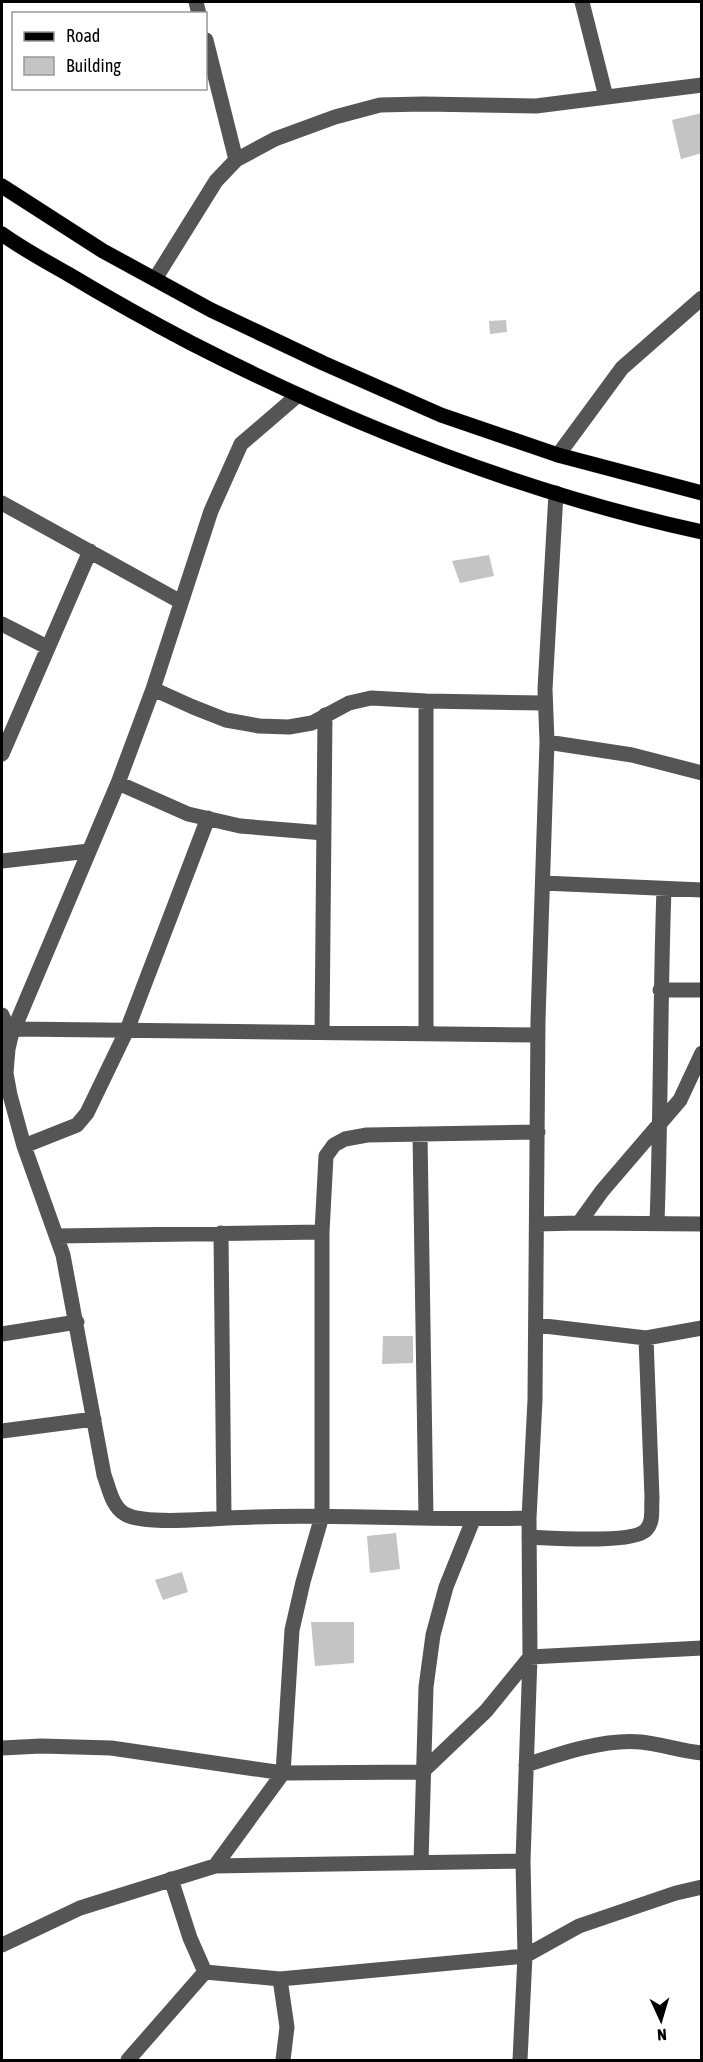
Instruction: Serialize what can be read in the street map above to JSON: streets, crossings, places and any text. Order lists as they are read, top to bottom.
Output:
{
  "legend": ["Road", "Building"],
  "north": "bottom"
}
